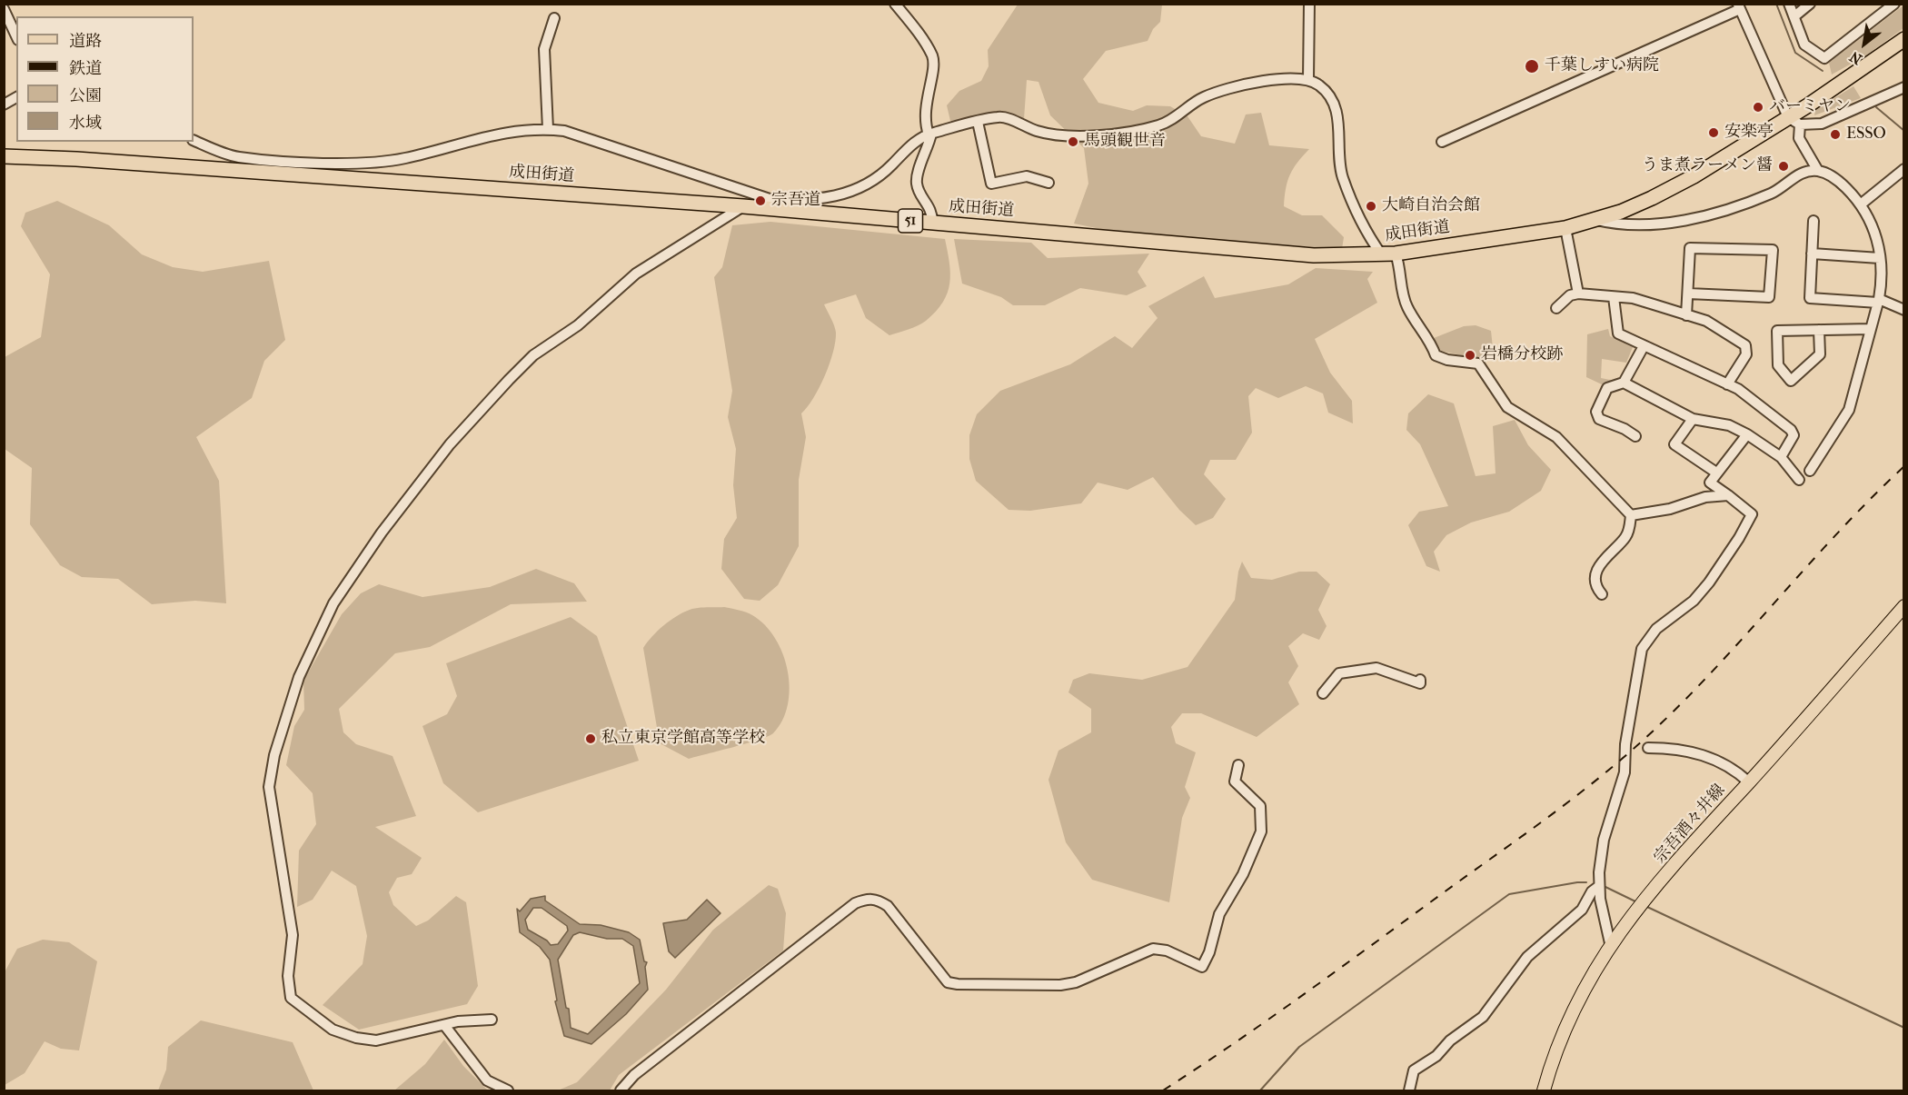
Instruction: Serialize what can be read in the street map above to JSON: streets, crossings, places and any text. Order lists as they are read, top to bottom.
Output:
{
  "streets": {
    "highway": ["成田街道", "51"],
    "main road": ["宗吾酒々井線"]
  },
  "places": [
    "千葉しすい病院",
    "バーミヤン",
    "安楽亭",
    "ESSO",
    "馬頭観世音",
    "うま煮ラーメン醤",
    "宗吾道",
    "大崎自治会館",
    "岩橋分校跡",
    "私立東京学館高等学校"
  ],
  "legend": [
    "道路",
    "鉄道",
    "公園",
    "水域"
  ],
  "north": "bottom left"
}
